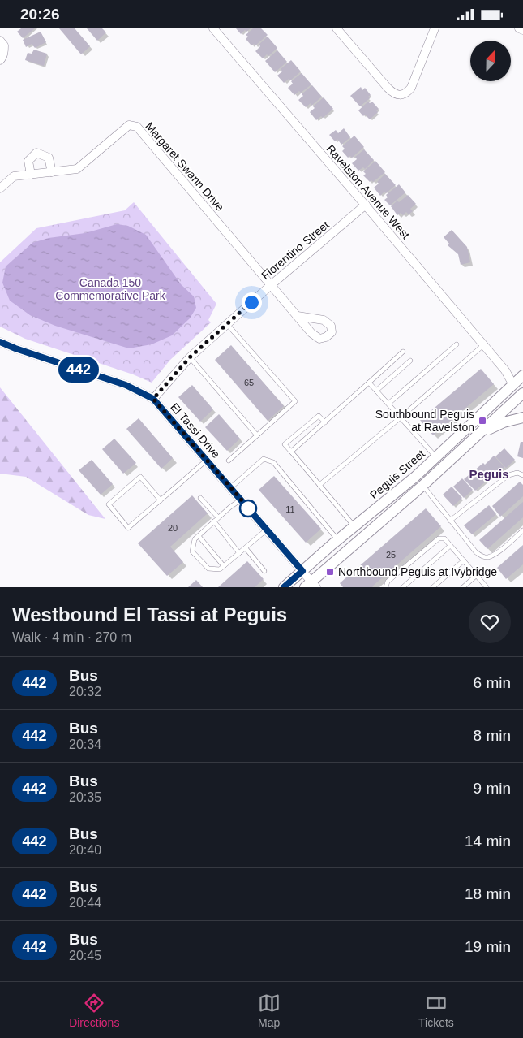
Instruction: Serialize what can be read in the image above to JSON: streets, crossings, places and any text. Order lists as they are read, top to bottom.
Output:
{
  "streets": {
    "street": [
      "Margaret Swann Drive",
      "Ravelston Avenue West",
      "Fiorentino Street",
      "El Tassi Drive",
      "Peguis Street"
    ]
  },
  "crossings": [
    ["Margaret Swann Drive", "Fiorentino Street"],
    ["Ravelston Avenue West", "Fiorentino Street"],
    ["Ravelston Avenue West", "Peguis Street"],
    ["Fiorentino Street", "El Tassi Drive"],
    ["El Tassi Drive", "Peguis Street"]
  ],
  "districts": ["Peguis"],
  "parks": ["Canada 150 Commemorative Park"],
  "places": {
    "transit": ["Southbound Peguis at Ravelston", "Northbound Peguis at Ivybridge"]
  },
  "lines": ["bus line 442"],
  "house_numbers": [
    "65",
    "11",
    "20",
    "25"
  ],
  "north": "top",
  "page": {
    "status": "20:26",
    "on_map": "442",
    "heading": ["Westbound El Tassi at Peguis", "Walk · 4 min · 270 m"],
    "list": [
      {
        "mark": "442",
        "name": "Bus",
        "note": "20:32",
        "value": "6 min"
      },
      {
        "mark": "442",
        "name": "Bus",
        "note": "20:34",
        "value": "8 min"
      },
      {
        "mark": "442",
        "name": "Bus",
        "note": "20:35",
        "value": "9 min"
      },
      {
        "mark": "442",
        "name": "Bus",
        "note": "20:40",
        "value": "14 min"
      },
      {
        "mark": "442",
        "name": "Bus",
        "note": "20:44",
        "value": "18 min"
      },
      {
        "mark": "442",
        "name": "Bus",
        "note": "20:45",
        "value": "19 min"
      }
    ],
    "tabs": ["Directions", "Map", "Tickets"]
  }
}
